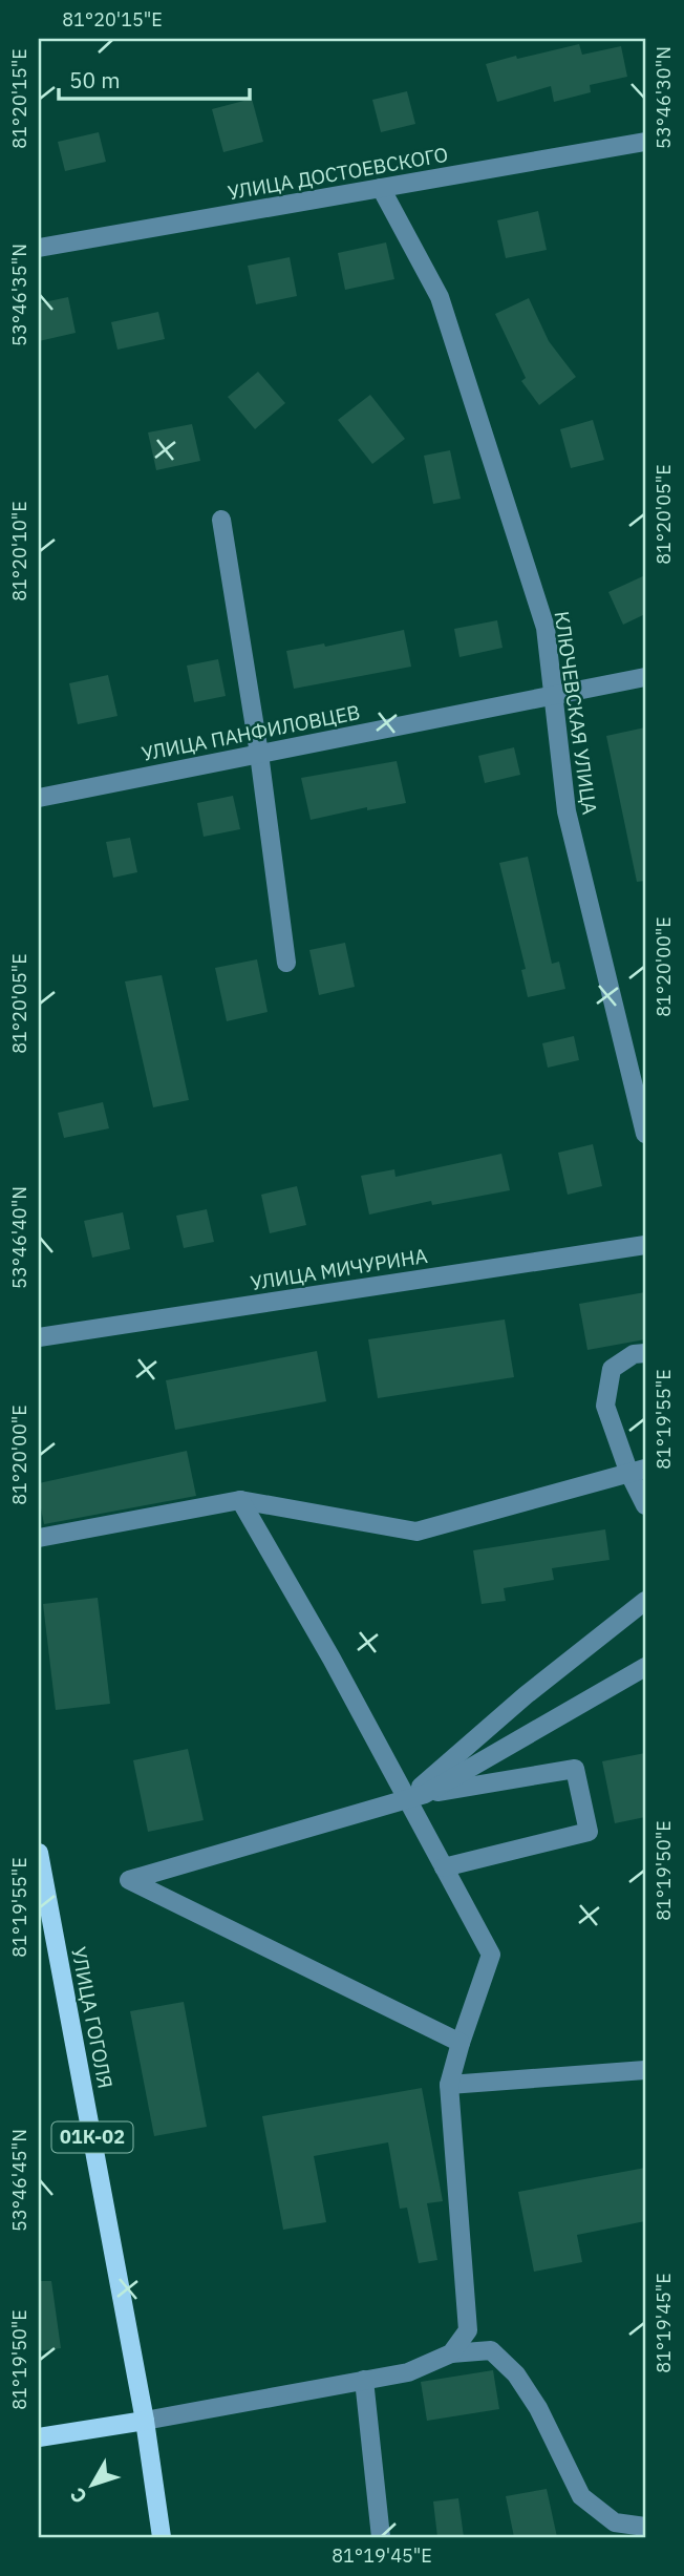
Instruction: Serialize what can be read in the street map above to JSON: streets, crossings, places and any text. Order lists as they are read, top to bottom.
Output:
{
  "streets": {
    "main road": ["УЛИЦА ГОГОЛЯ", "01К-02"],
    "street": [
      "УЛИЦА ДОСТОЕВСКОГО",
      "КЛЮЧЕВСКАЯ УЛИЦА",
      "УЛИЦА ПАНФИЛОВЦЕВ",
      "УЛИЦА МИЧУРИНА"
    ]
  },
  "crossings": [
    ["УЛИЦА ДОСТОЕВСКОГО", "КЛЮЧЕВСКАЯ УЛИЦА"],
    ["КЛЮЧЕВСКАЯ УЛИЦА", "УЛИЦА ПАНФИЛОВЦЕВ"]
  ],
  "scale_bar": "50 m",
  "north": "bottom left",
  "coordinates": [
    "81°20'15\"E",
    "53°46'30\"N",
    "53°46'35\"N",
    "81°20'05\"E",
    "81°20'10\"E",
    "81°20'00\"E",
    "53°46'40\"N",
    "81°19'55\"E",
    "81°19'50\"E",
    "53°46'45\"N",
    "81°19'45\"E"
  ]
}
